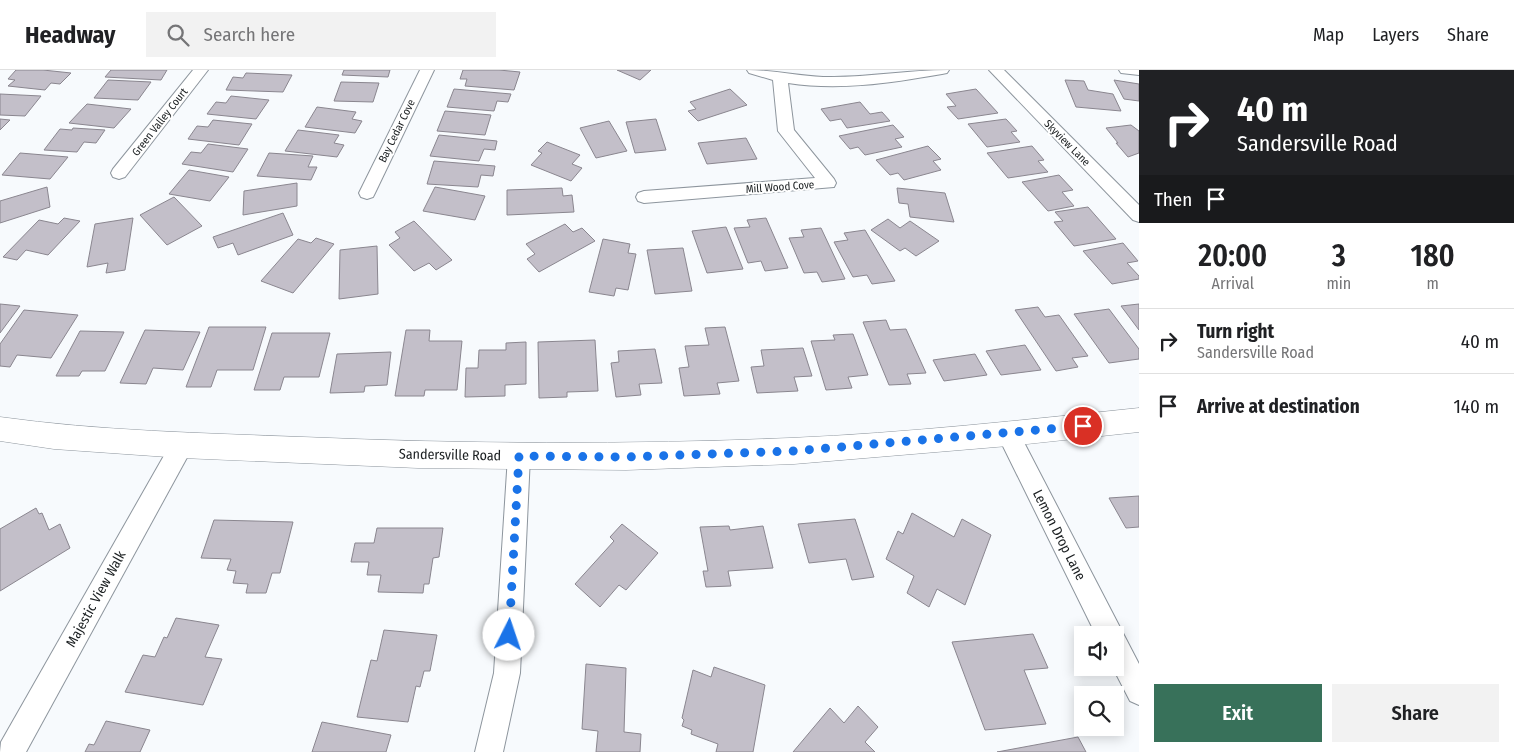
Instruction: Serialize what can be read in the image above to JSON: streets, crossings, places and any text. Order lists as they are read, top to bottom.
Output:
{
  "streets": {
    "street": [
      "Green Valley Court",
      "Bay Cedar Cove",
      "Skyview Lane",
      "Mill Wood Cove",
      "Sandersville Road",
      "Lemon Drop Lane",
      "Majestic View Walk"
    ]
  },
  "crossings": [
    ["Sandersville Road", "Lemon Drop Lane"],
    ["Sandersville Road", "Majestic View Walk"]
  ],
  "page": {
    "header": "Headway",
    "search": "Search here",
    "nav": ["Map", "Layers", "Share"],
    "turn": ["40 m", "Sandersville Road"],
    "then": "Then",
    "eta": [
      "20:00",
      "Arrival",
      "3",
      "min",
      "180",
      "m"
    ],
    "list": [
      {
        "name": "Turn right",
        "note": "Sandersville Road",
        "value": "40 m"
      },
      {
        "name": "Arrive at destination",
        "value": "140 m"
      }
    ],
    "buttons": ["Exit", "Share"]
  }
}
